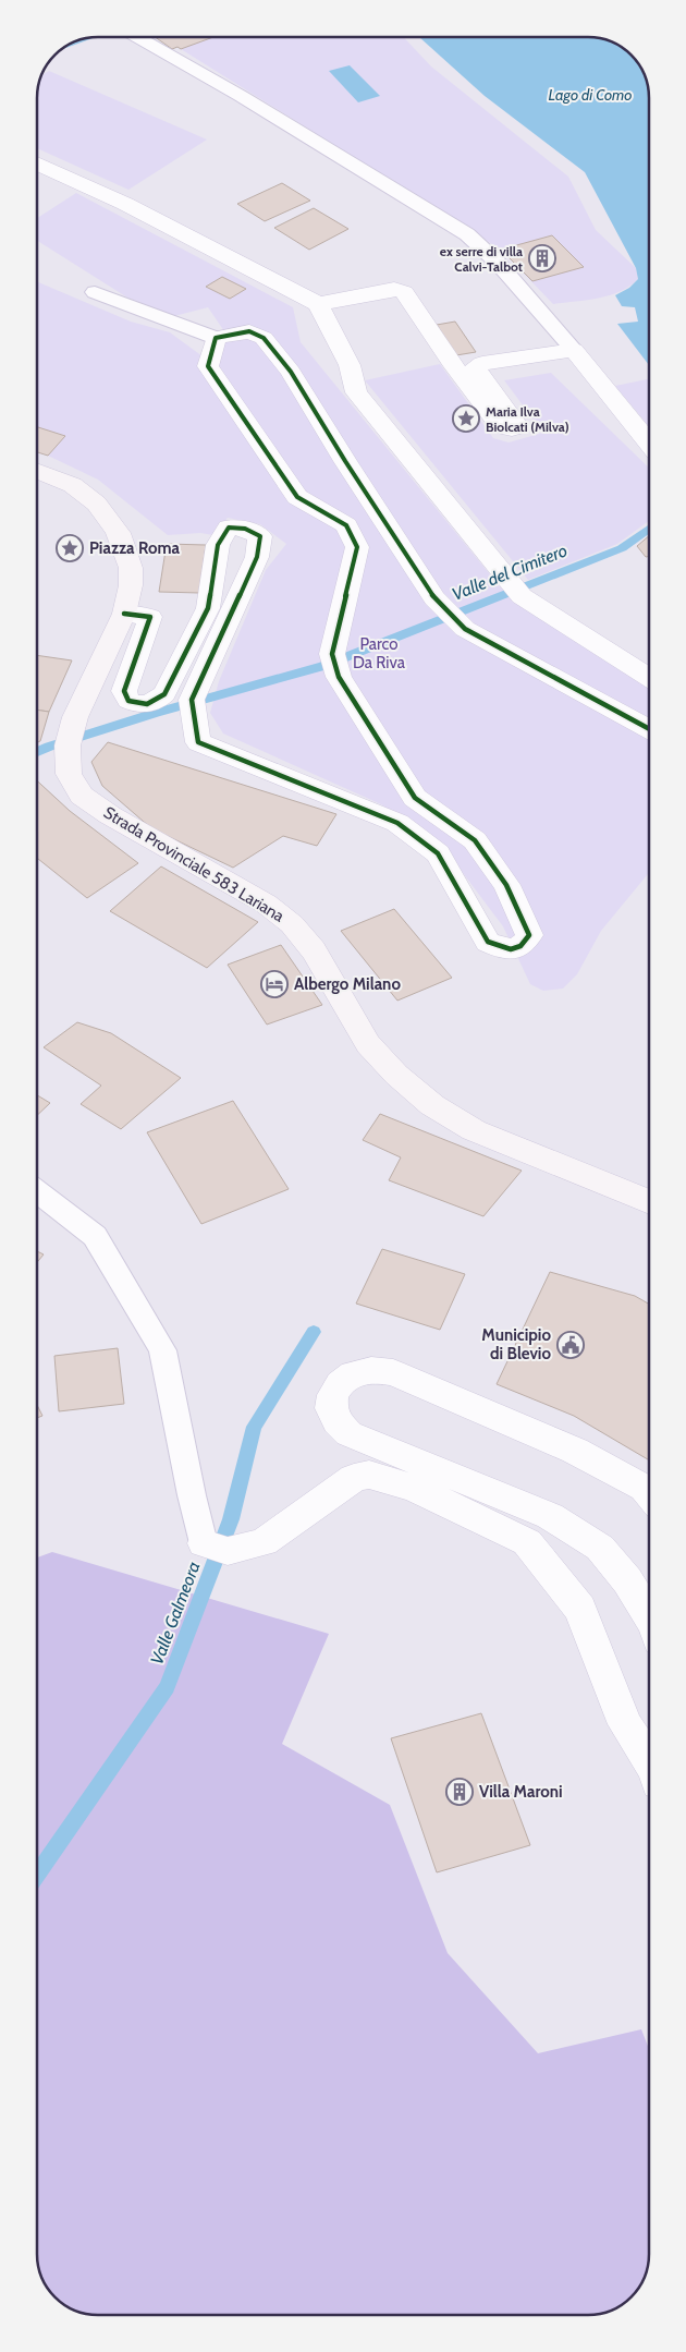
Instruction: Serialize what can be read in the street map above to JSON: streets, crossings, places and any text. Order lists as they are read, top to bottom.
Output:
{
  "streets": {
    "main road": ["Strada Provinciale 583 Lariana"]
  },
  "water": ["Lago di Como", "Valle del Cimitero", "Valle Galmeora"],
  "parks": ["Parco Da Riva"],
  "places": {
    "building": ["ex serre di villa Calvi-Talbot", "Villa Maroni"],
    "place": ["Maria Ilva Biolcati (Milva)", "Piazza Roma"],
    "hotel": ["Albergo Milano"],
    "public building": ["Municipio di Blevio"]
  }
}
